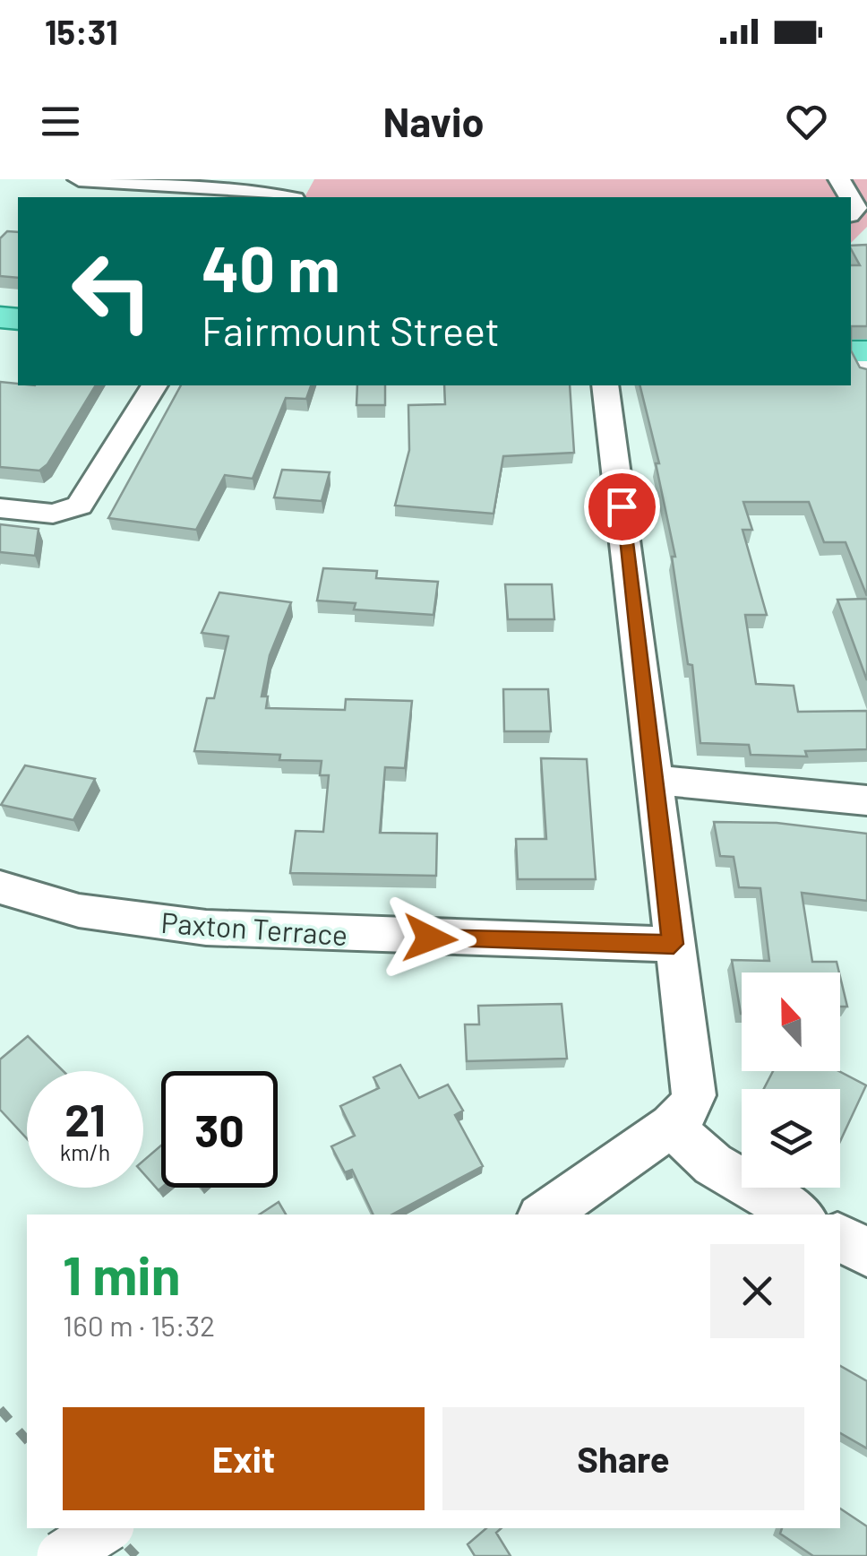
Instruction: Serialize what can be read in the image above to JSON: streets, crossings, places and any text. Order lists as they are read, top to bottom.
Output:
{
  "streets": {
    "street": ["Paxton Terrace"]
  },
  "north": "top",
  "page": {
    "status": "15:31",
    "header": "Navio",
    "turn": ["40 m", "Fairmount Street"],
    "speed": "21 km/h",
    "limit": "30",
    "heading": ["1 min", "160 m · 15:32"],
    "buttons": ["Exit", "Share"]
  }
}
